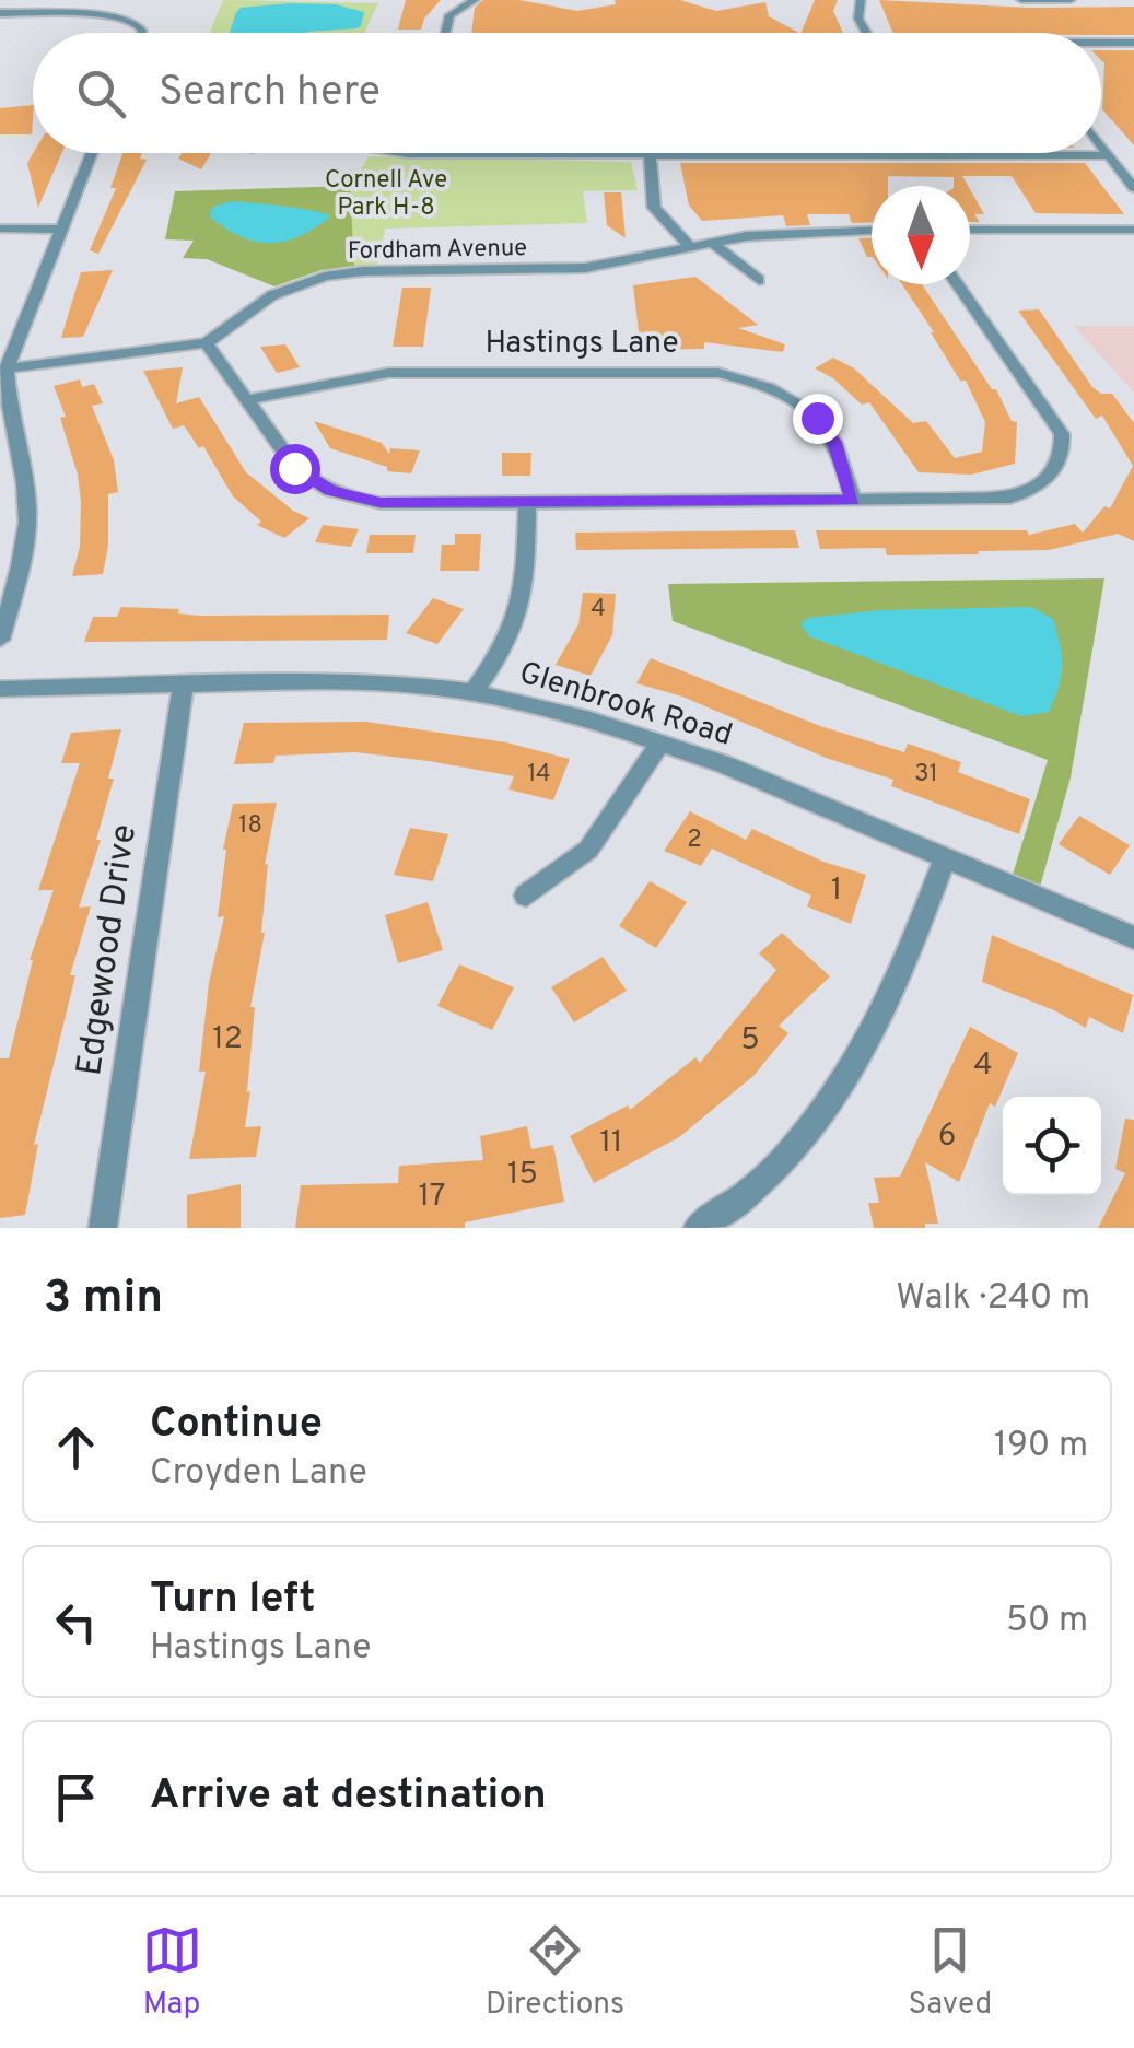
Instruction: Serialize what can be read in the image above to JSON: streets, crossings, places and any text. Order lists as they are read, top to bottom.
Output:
{
  "streets": {
    "street": [
      "Fordham Avenue",
      "Hastings Lane",
      "Glenbrook Road",
      "Edgewood Drive"
    ]
  },
  "crossings": [
    ["Glenbrook Road", "Edgewood Drive"]
  ],
  "parks": ["Cornell Ave Park H-8"],
  "house_numbers": [
    "4",
    "14",
    "31",
    "18",
    "2",
    "1",
    "12",
    "5",
    "4",
    "6",
    "11",
    "15",
    "17"
  ],
  "north": "bottom",
  "page": {
    "search": "Search here",
    "heading": ["3 min", "Walk · 240 m"],
    "list": [
      ["Continue", "Croyden Lane", "190 m"],
      ["Turn left", "Hastings Lane", "50 m"],
      "Arrive at destination"
    ],
    "nav": ["Map", "Directions", "Saved"]
  }
}
